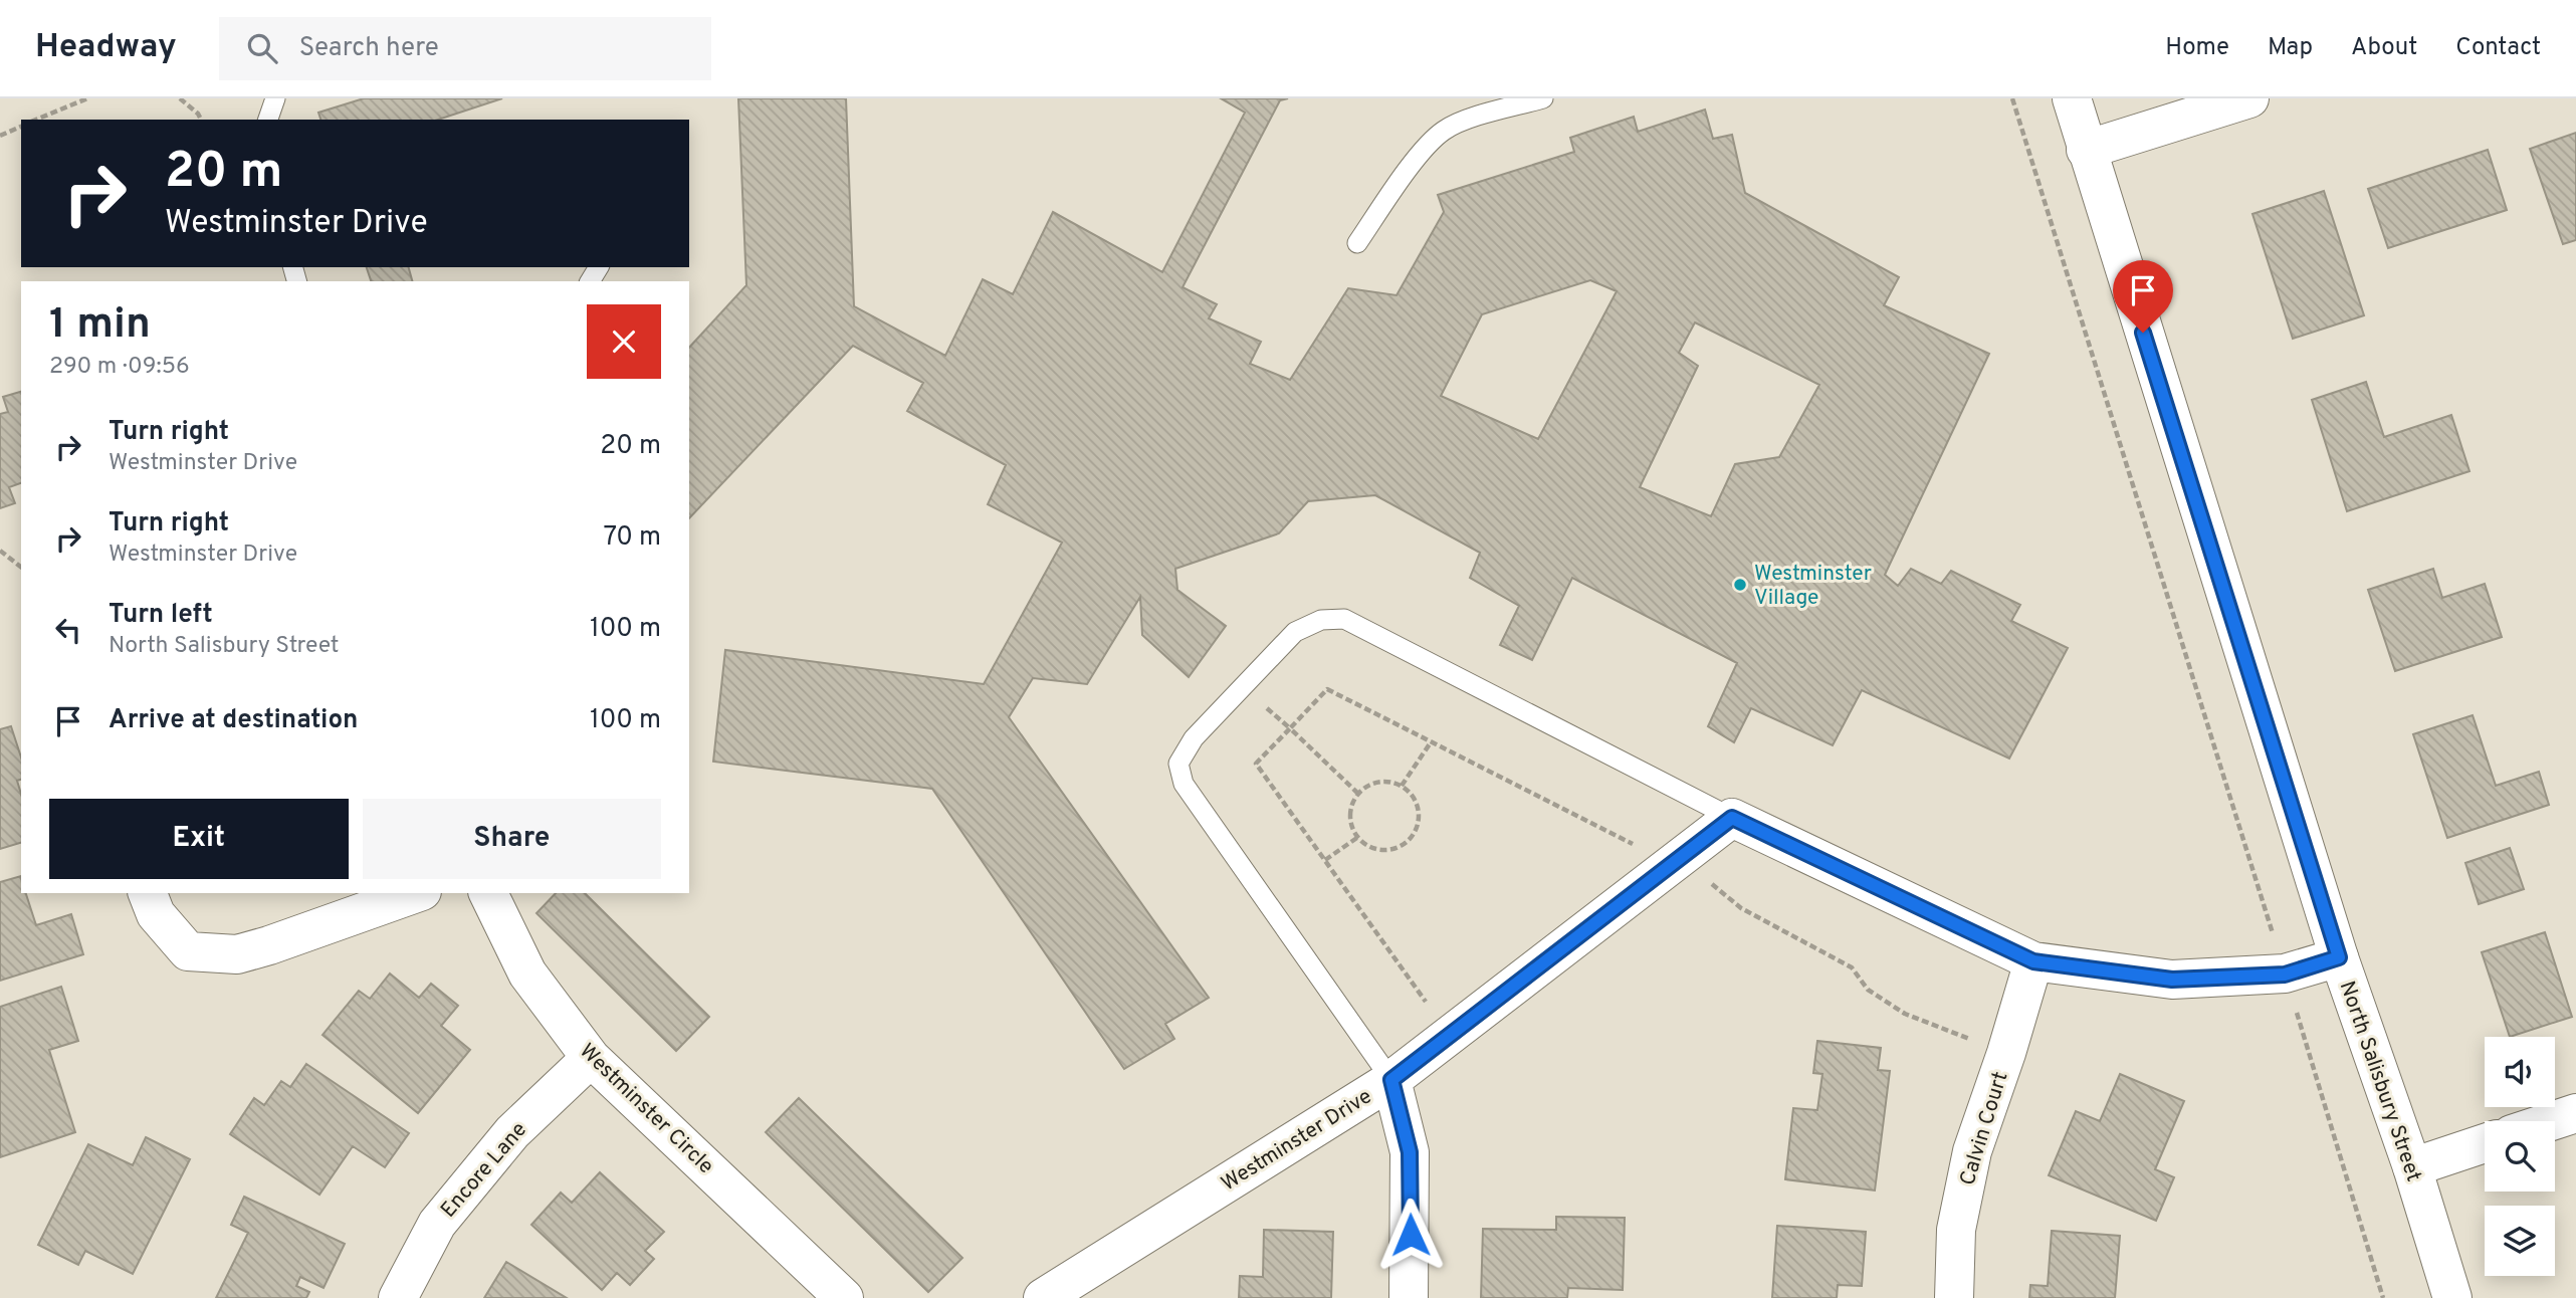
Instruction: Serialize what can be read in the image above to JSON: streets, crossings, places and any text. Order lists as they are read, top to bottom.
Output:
{
  "streets": {
    "street": [
      "North Salisbury Street",
      "Westminster Circle",
      "Calvin Court",
      "Westminster Drive",
      "Encore Lane"
    ]
  },
  "crossings": [
    ["Westminster Circle", "Encore Lane"]
  ],
  "places": ["Westminster Village"],
  "page": {
    "header": "Headway",
    "search": "Search here",
    "nav": [
      "Home",
      "Map",
      "About",
      "Contact"
    ],
    "turn": ["20 m", "Westminster Drive"],
    "heading": ["1 min", "290 m · 09:56"],
    "list": [
      {
        "name": "Turn right",
        "note": "Westminster Drive",
        "value": "20 m"
      },
      {
        "name": "Turn right",
        "note": "Westminster Drive",
        "value": "70 m"
      },
      {
        "name": "Turn left",
        "note": "North Salisbury Street",
        "value": "100 m"
      },
      {
        "name": "Arrive at destination",
        "value": "100 m"
      }
    ],
    "buttons": ["Exit", "Share"]
  }
}
